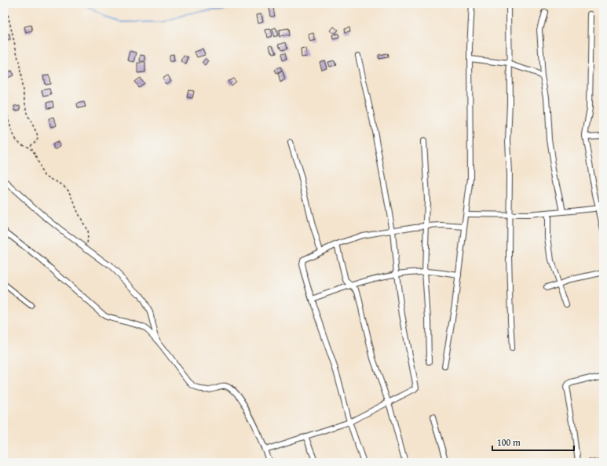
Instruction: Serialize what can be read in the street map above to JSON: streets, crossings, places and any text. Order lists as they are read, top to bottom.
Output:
{
  "scale_bar": "100 m"
}
